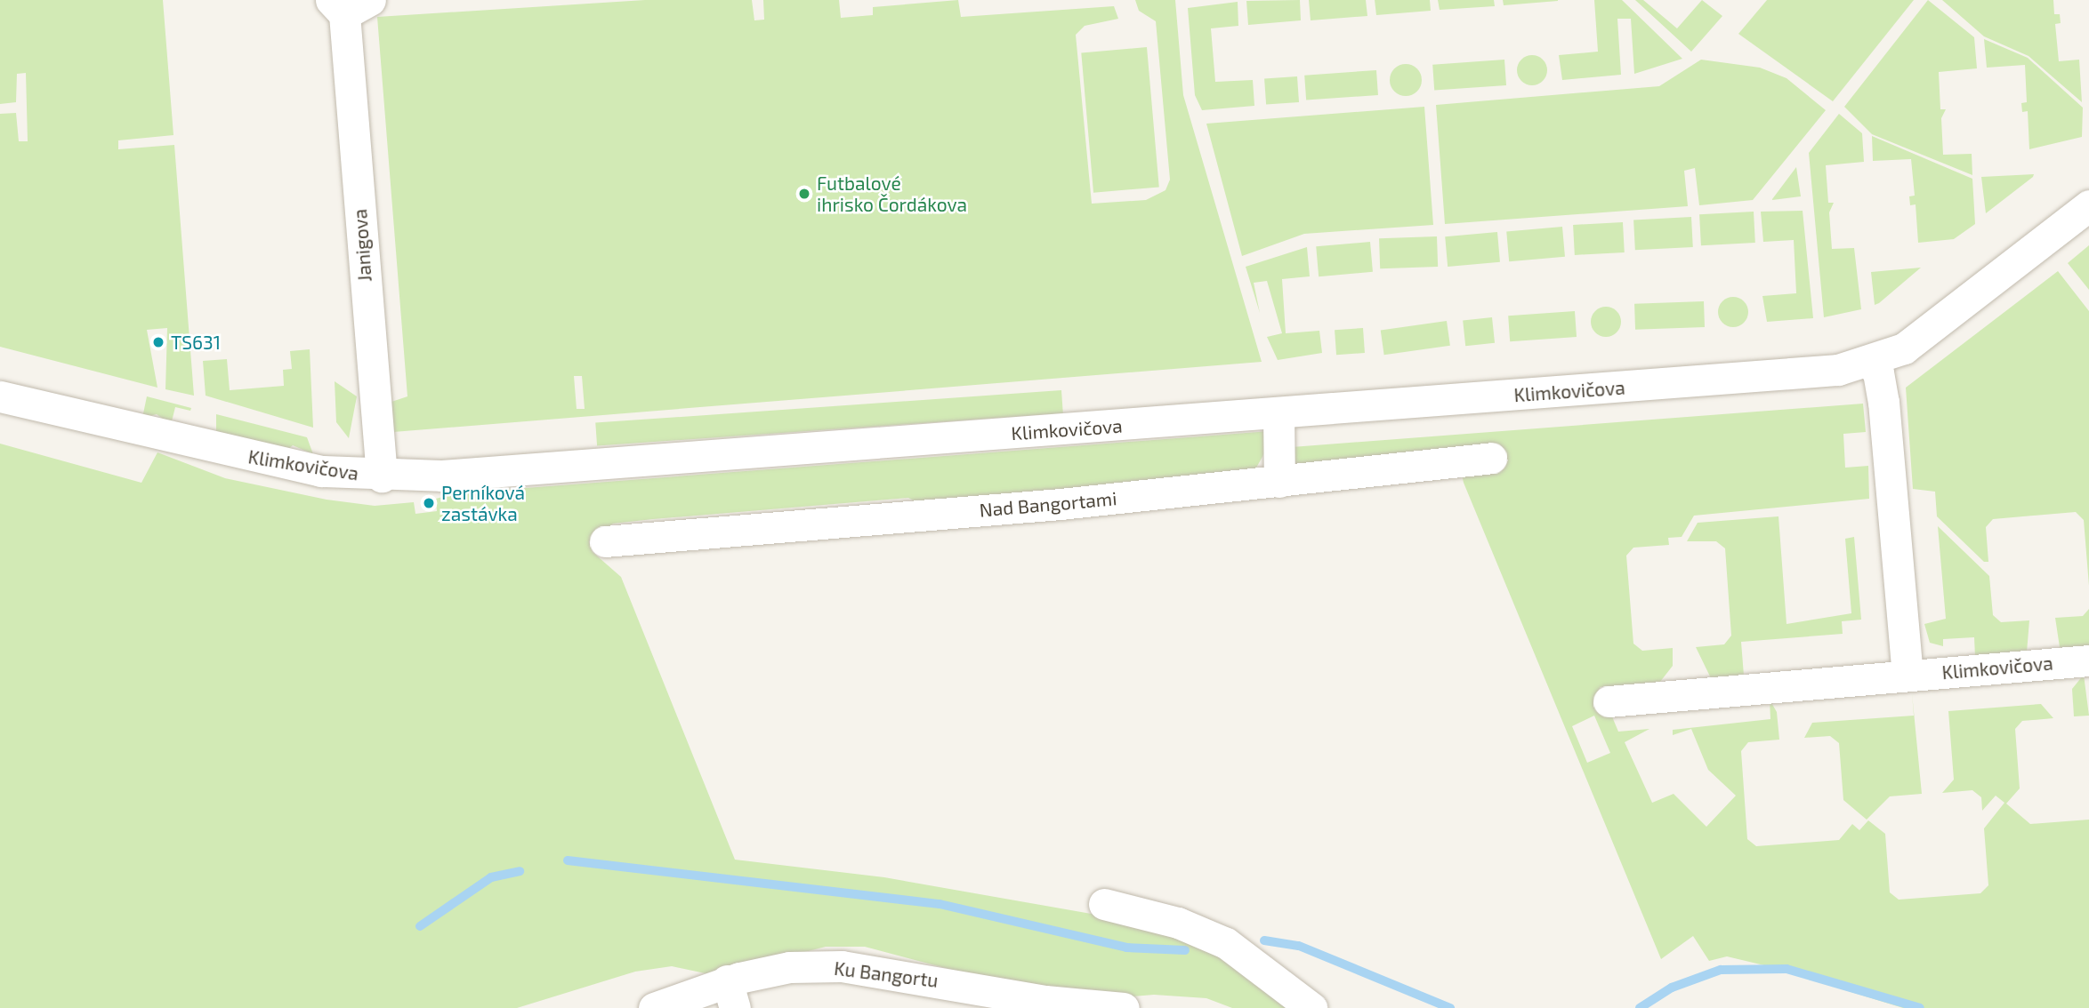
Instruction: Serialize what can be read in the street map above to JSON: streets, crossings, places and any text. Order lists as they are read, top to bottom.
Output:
{
  "streets": {
    "street": [
      "Janigova",
      "Klimkovičova",
      "Nad Bangortami",
      "Ku Bangortu"
    ]
  },
  "crossings": [
    ["Janigova", "Klimkovičova"]
  ],
  "places": ["Futbalové ihrisko Čordákova", "TS631", "Perníková zastávka"]
}
